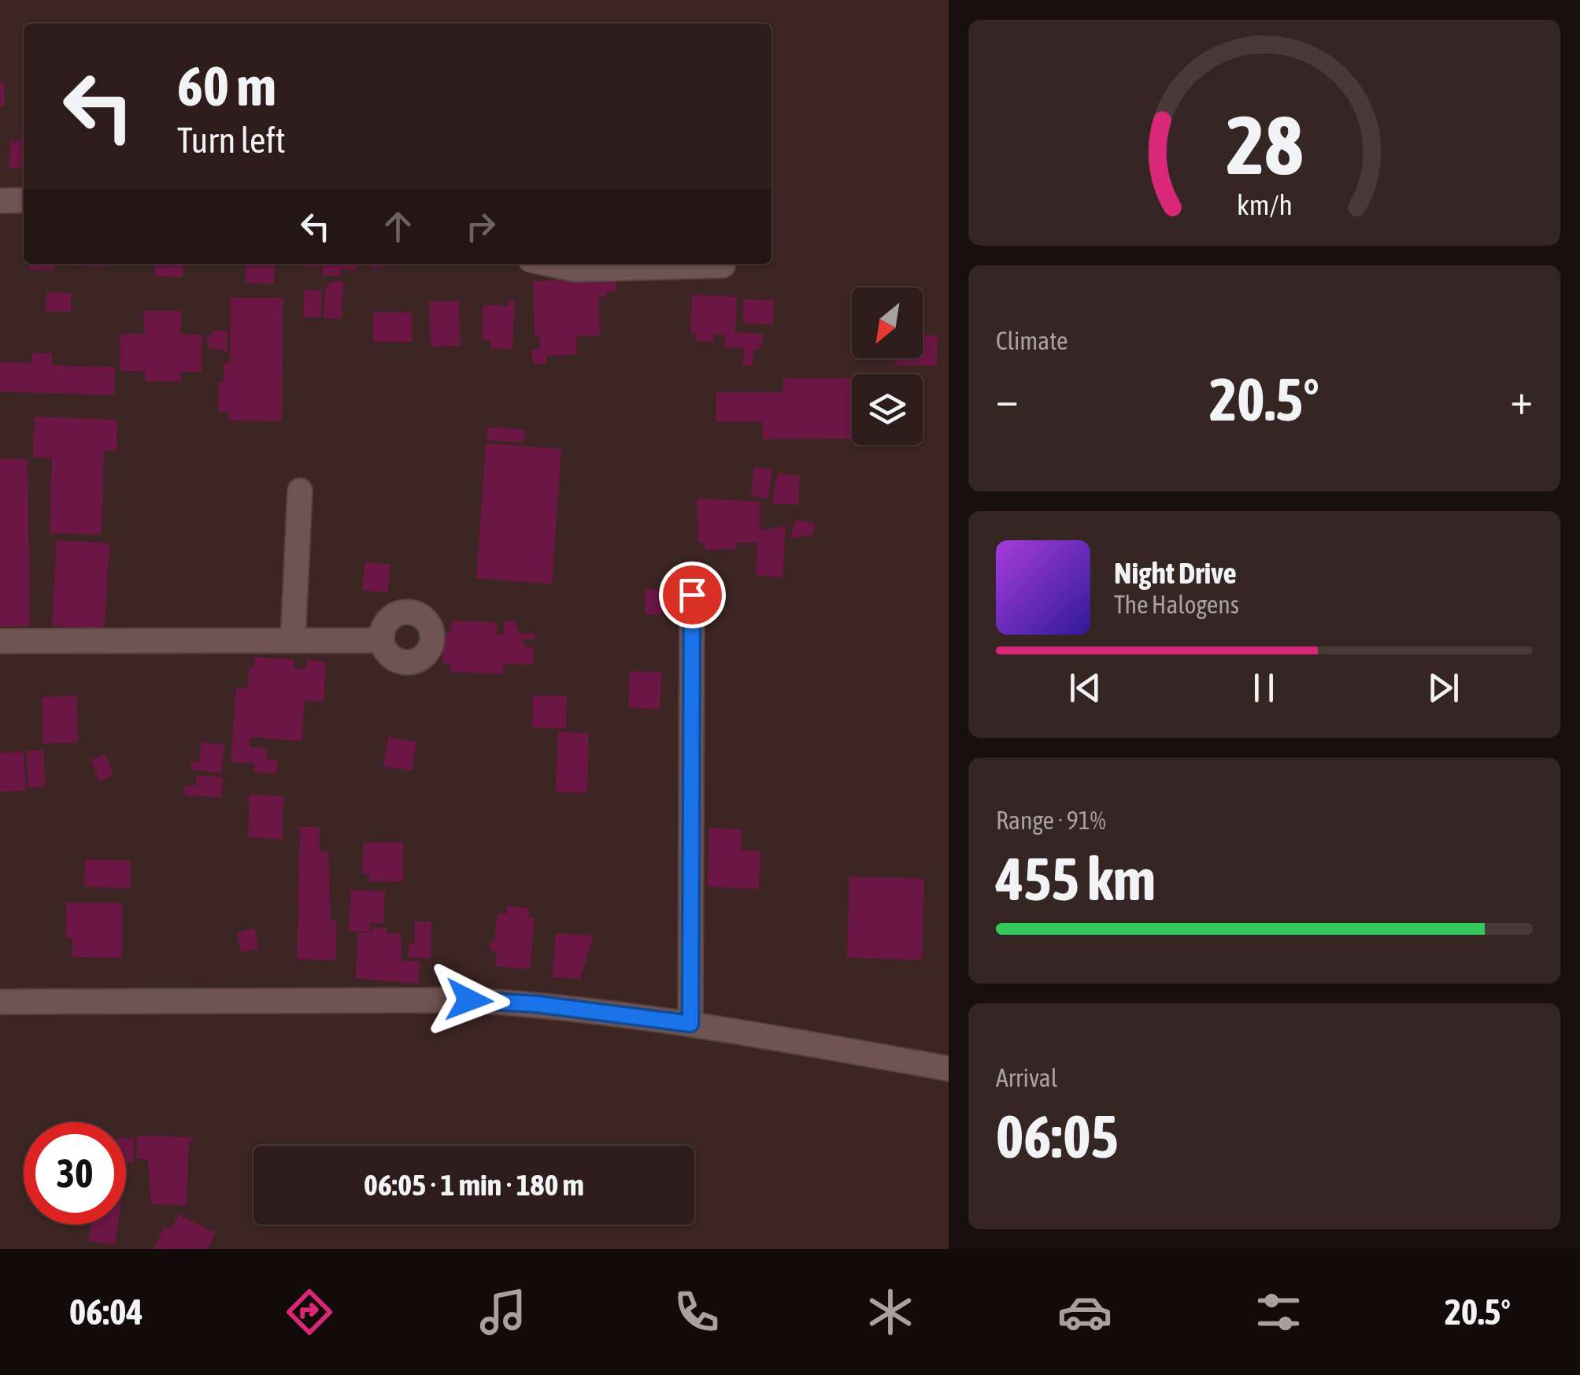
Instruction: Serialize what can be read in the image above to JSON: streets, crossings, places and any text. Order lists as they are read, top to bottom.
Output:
{
  "north": "bottom left",
  "page": {
    "turn": ["60 m", "Turn left"],
    "tile": [
      "Climate",
      ["Range · 91%", "455 km"],
      ["Arrival", "06:05"]
    ],
    "heat": ["−", "20.5°", "+"],
    "song": ["Night Drive", "The Halogens"],
    "limit": "30",
    "trip": "06:05 · 1 min · 180 m",
    "tabs": ["06:04", "20.5°"],
    "gauge": ["28", "km/h"]
  }
}
